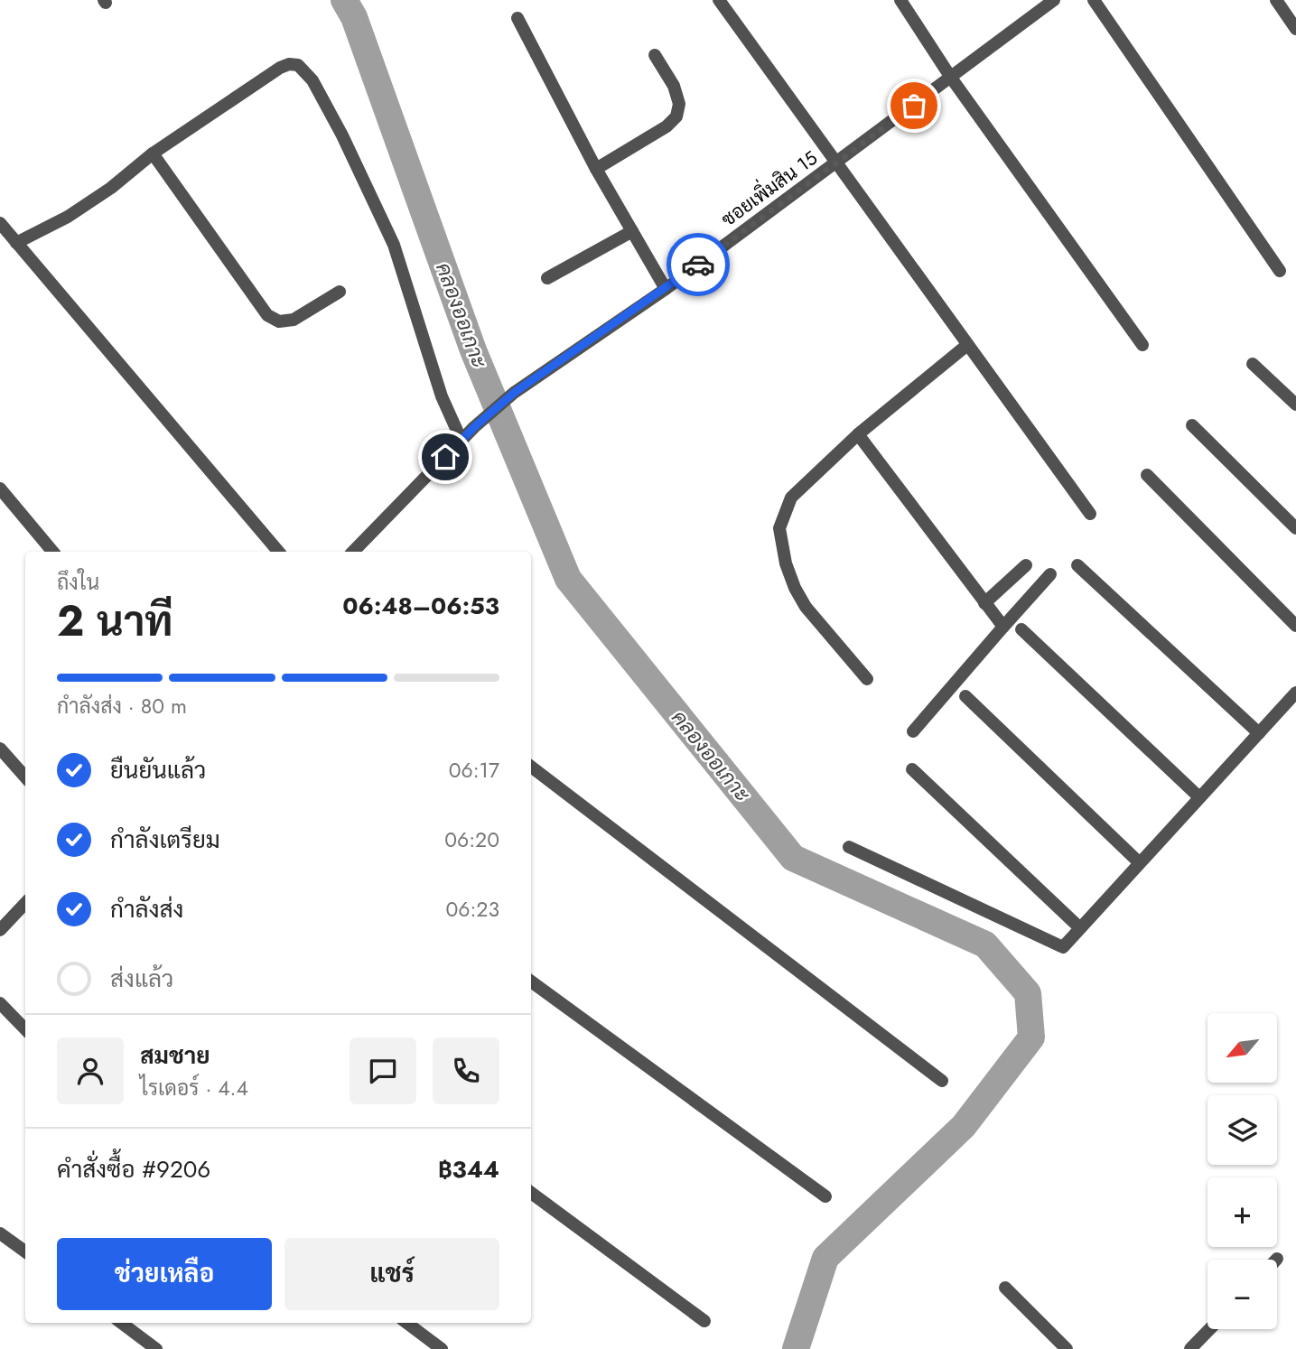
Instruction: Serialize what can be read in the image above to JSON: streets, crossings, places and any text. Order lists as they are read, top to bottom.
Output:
{
  "streets": {
    "street": ["ซอยเพิ่มสิน 15"]
  },
  "water": ["คลองออเกาะ"],
  "north": "bottom left",
  "page": {
    "heading": ["2 นาที", "ถึงใน", "06:48–06:53"],
    "panel": [
      "สมชาย",
      "ไรเดอร์ · 4.4",
      "คำสั่งซื้อ #9206",
      "฿344"
    ],
    "bar": "กำลังส่ง · 80 m",
    "list": [
      ["ยืนยันแล้ว", "06:17"],
      ["กำลังเตรียม", "06:20"],
      ["กำลังส่ง", "06:23"],
      "ส่งแล้ว"
    ],
    "map_buttons": ["+", "−"],
    "buttons": ["ช่วยเหลือ", "แชร์"]
  }
}
